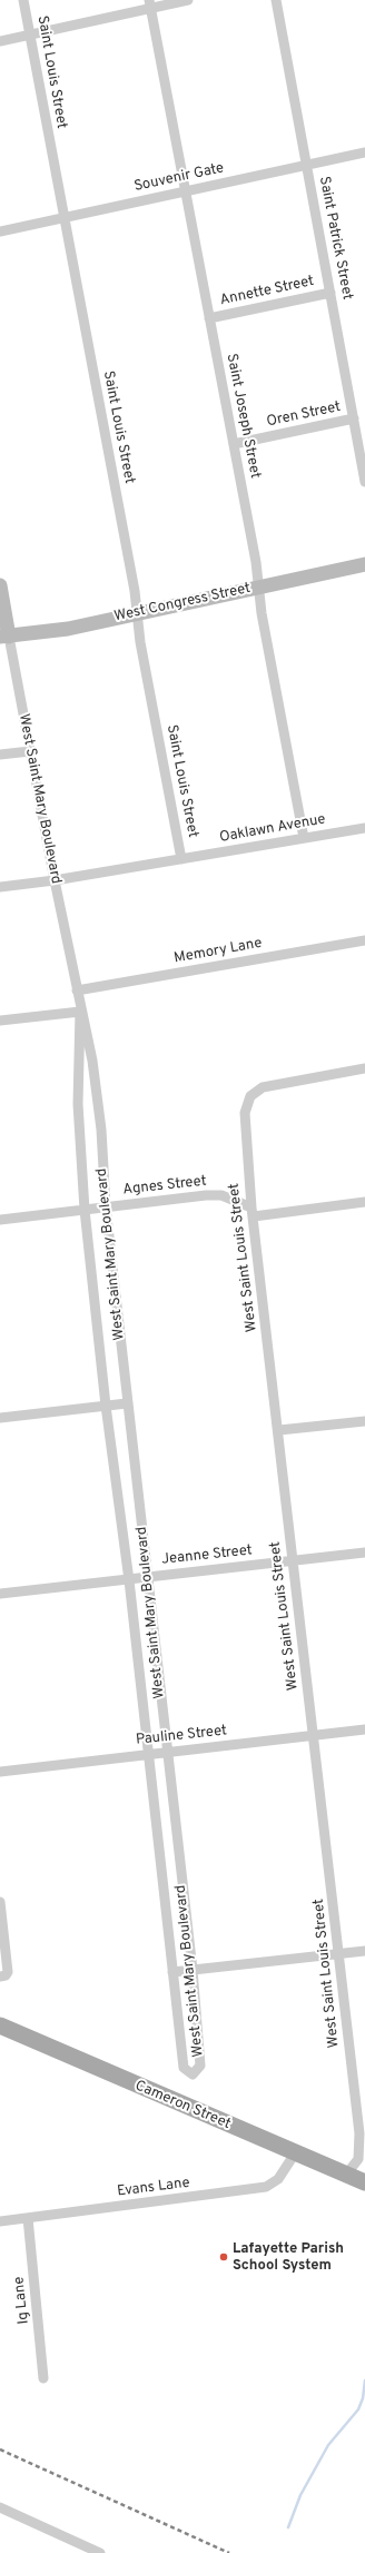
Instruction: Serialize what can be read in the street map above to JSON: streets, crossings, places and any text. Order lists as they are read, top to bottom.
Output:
{
  "streets": {
    "main road": ["West Congress Street", "West Saint Mary Boulevard", "Cameron Street"],
    "street": [
      "Saint Louis Street",
      "Souvenir Gate",
      "Saint Patrick Street",
      "Annette Street",
      "Oren Street",
      "Saint Joseph Street",
      "Oaklawn Avenue",
      "Memory Lane",
      "Agnes Street",
      "West Saint Louis Street",
      "Jeanne Street",
      "Pauline Street",
      "Evans Lane",
      "Ig Lane"
    ]
  },
  "crossings": [
    ["Saint Louis Street", "Souvenir Gate"],
    ["Saint Louis Street", "West Congress Street"],
    ["Saint Louis Street", "Oaklawn Avenue"],
    ["Souvenir Gate", "Saint Patrick Street"],
    ["Souvenir Gate", "Saint Joseph Street"],
    ["Saint Patrick Street", "Annette Street"],
    ["Saint Patrick Street", "Oren Street"],
    ["Annette Street", "Saint Joseph Street"],
    ["Oren Street", "Saint Joseph Street"],
    ["Saint Joseph Street", "West Congress Street"],
    ["Saint Joseph Street", "Oaklawn Avenue"],
    ["West Congress Street", "West Saint Mary Boulevard"],
    ["West Saint Mary Boulevard", "Oaklawn Avenue"],
    ["West Saint Mary Boulevard", "Memory Lane"],
    ["West Saint Mary Boulevard", "Agnes Street"],
    ["West Saint Mary Boulevard", "Jeanne Street"],
    ["West Saint Mary Boulevard", "Pauline Street"],
    ["Agnes Street", "West Saint Louis Street"],
    ["West Saint Louis Street", "Jeanne Street"],
    ["West Saint Louis Street", "Pauline Street"],
    ["Cameron Street", "Evans Lane"],
    ["Evans Lane", "Ig Lane"]
  ],
  "places": ["Lafayette Parish School System"]
}
